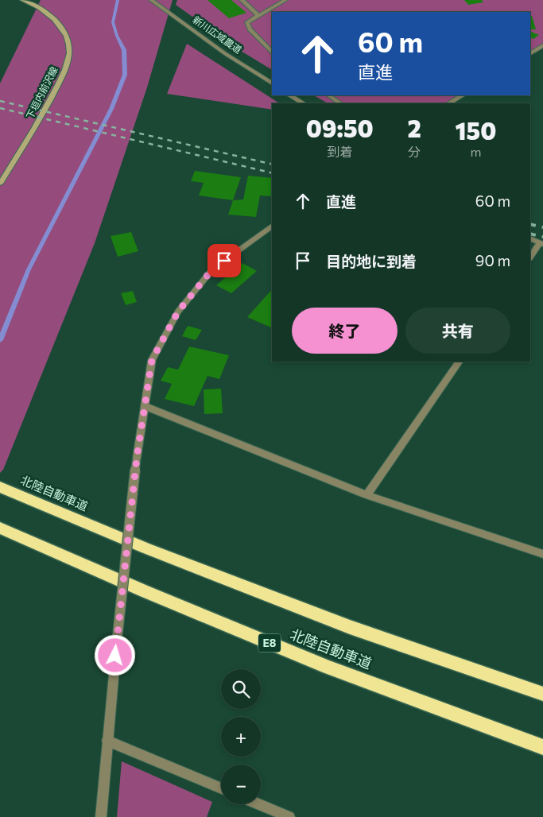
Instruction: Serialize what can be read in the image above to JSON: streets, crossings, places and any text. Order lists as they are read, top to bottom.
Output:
{
  "streets": {
    "highway": ["北陸自動車道", "E8"],
    "main road": ["下垣内前沢線"],
    "street": ["新川広域農道"]
  },
  "page": {
    "turn": ["60 m", "直進"],
    "eta": [
      "09:50",
      "到着",
      "2",
      "分",
      "150",
      "m"
    ],
    "list": [
      {
        "name": "直進",
        "value": "60 m"
      },
      {
        "name": "目的地に到着",
        "value": "90 m"
      }
    ],
    "buttons": ["終了", "共有"],
    "map_buttons": ["+", "−"]
  }
}
